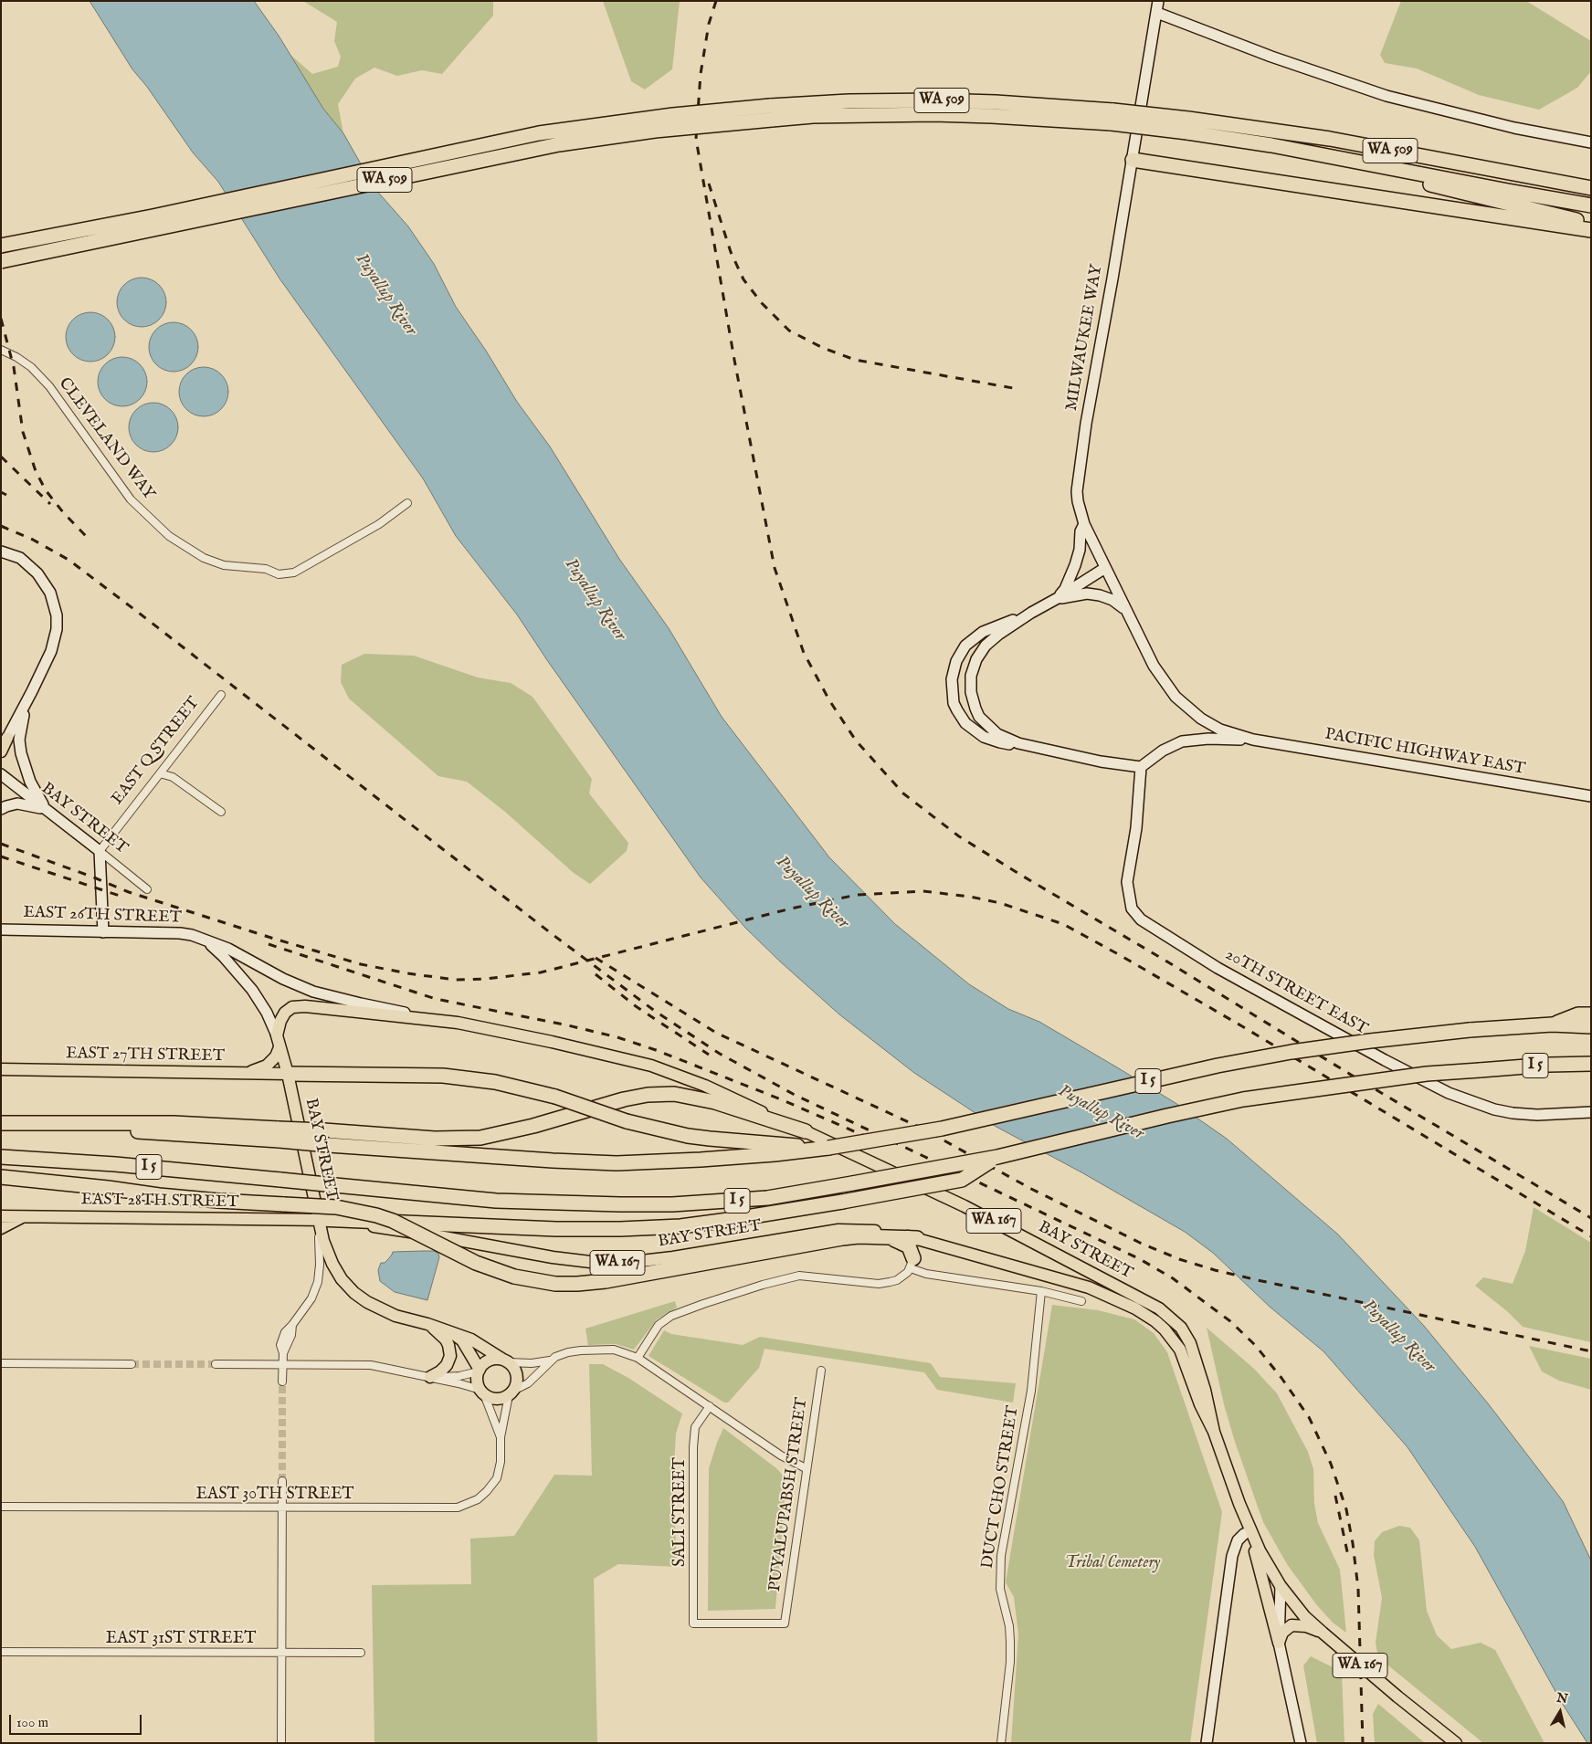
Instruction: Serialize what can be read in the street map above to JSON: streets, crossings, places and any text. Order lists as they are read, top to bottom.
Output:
{
  "streets": {
    "highway": ["WA 509", "I 5"],
    "main road": [
      "BAY STREET",
      "EAST 27TH STREET",
      "EAST 28TH STREET",
      "WA 167"
    ],
    "street": [
      "MILWAUKEE WAY",
      "CLEVELAND WAY",
      "EAST Q STREET",
      "PACIFIC HIGHWAY EAST",
      "EAST 26TH STREET",
      "20TH STREET EAST",
      "DUCT CHO STREET",
      "EAST 30TH STREET",
      "PUYALUPABSH STREET",
      "SALI STREET",
      "EAST 31ST STREET"
    ]
  },
  "crossings": [
    ["MILWAUKEE WAY", "PACIFIC HIGHWAY EAST"],
    ["EAST Q STREET", "BAY STREET"],
    ["BAY STREET", "EAST 26TH STREET"],
    ["BAY STREET", "EAST 27TH STREET"],
    ["BAY STREET", "EAST 28TH STREET"],
    ["BAY STREET", "WA 167"],
    ["PUYALUPABSH STREET", "SALI STREET"]
  ],
  "water": ["Puyallup River"],
  "parks": ["Tribal Cemetery"],
  "scale_bar": "100 m",
  "north": "top"
}
